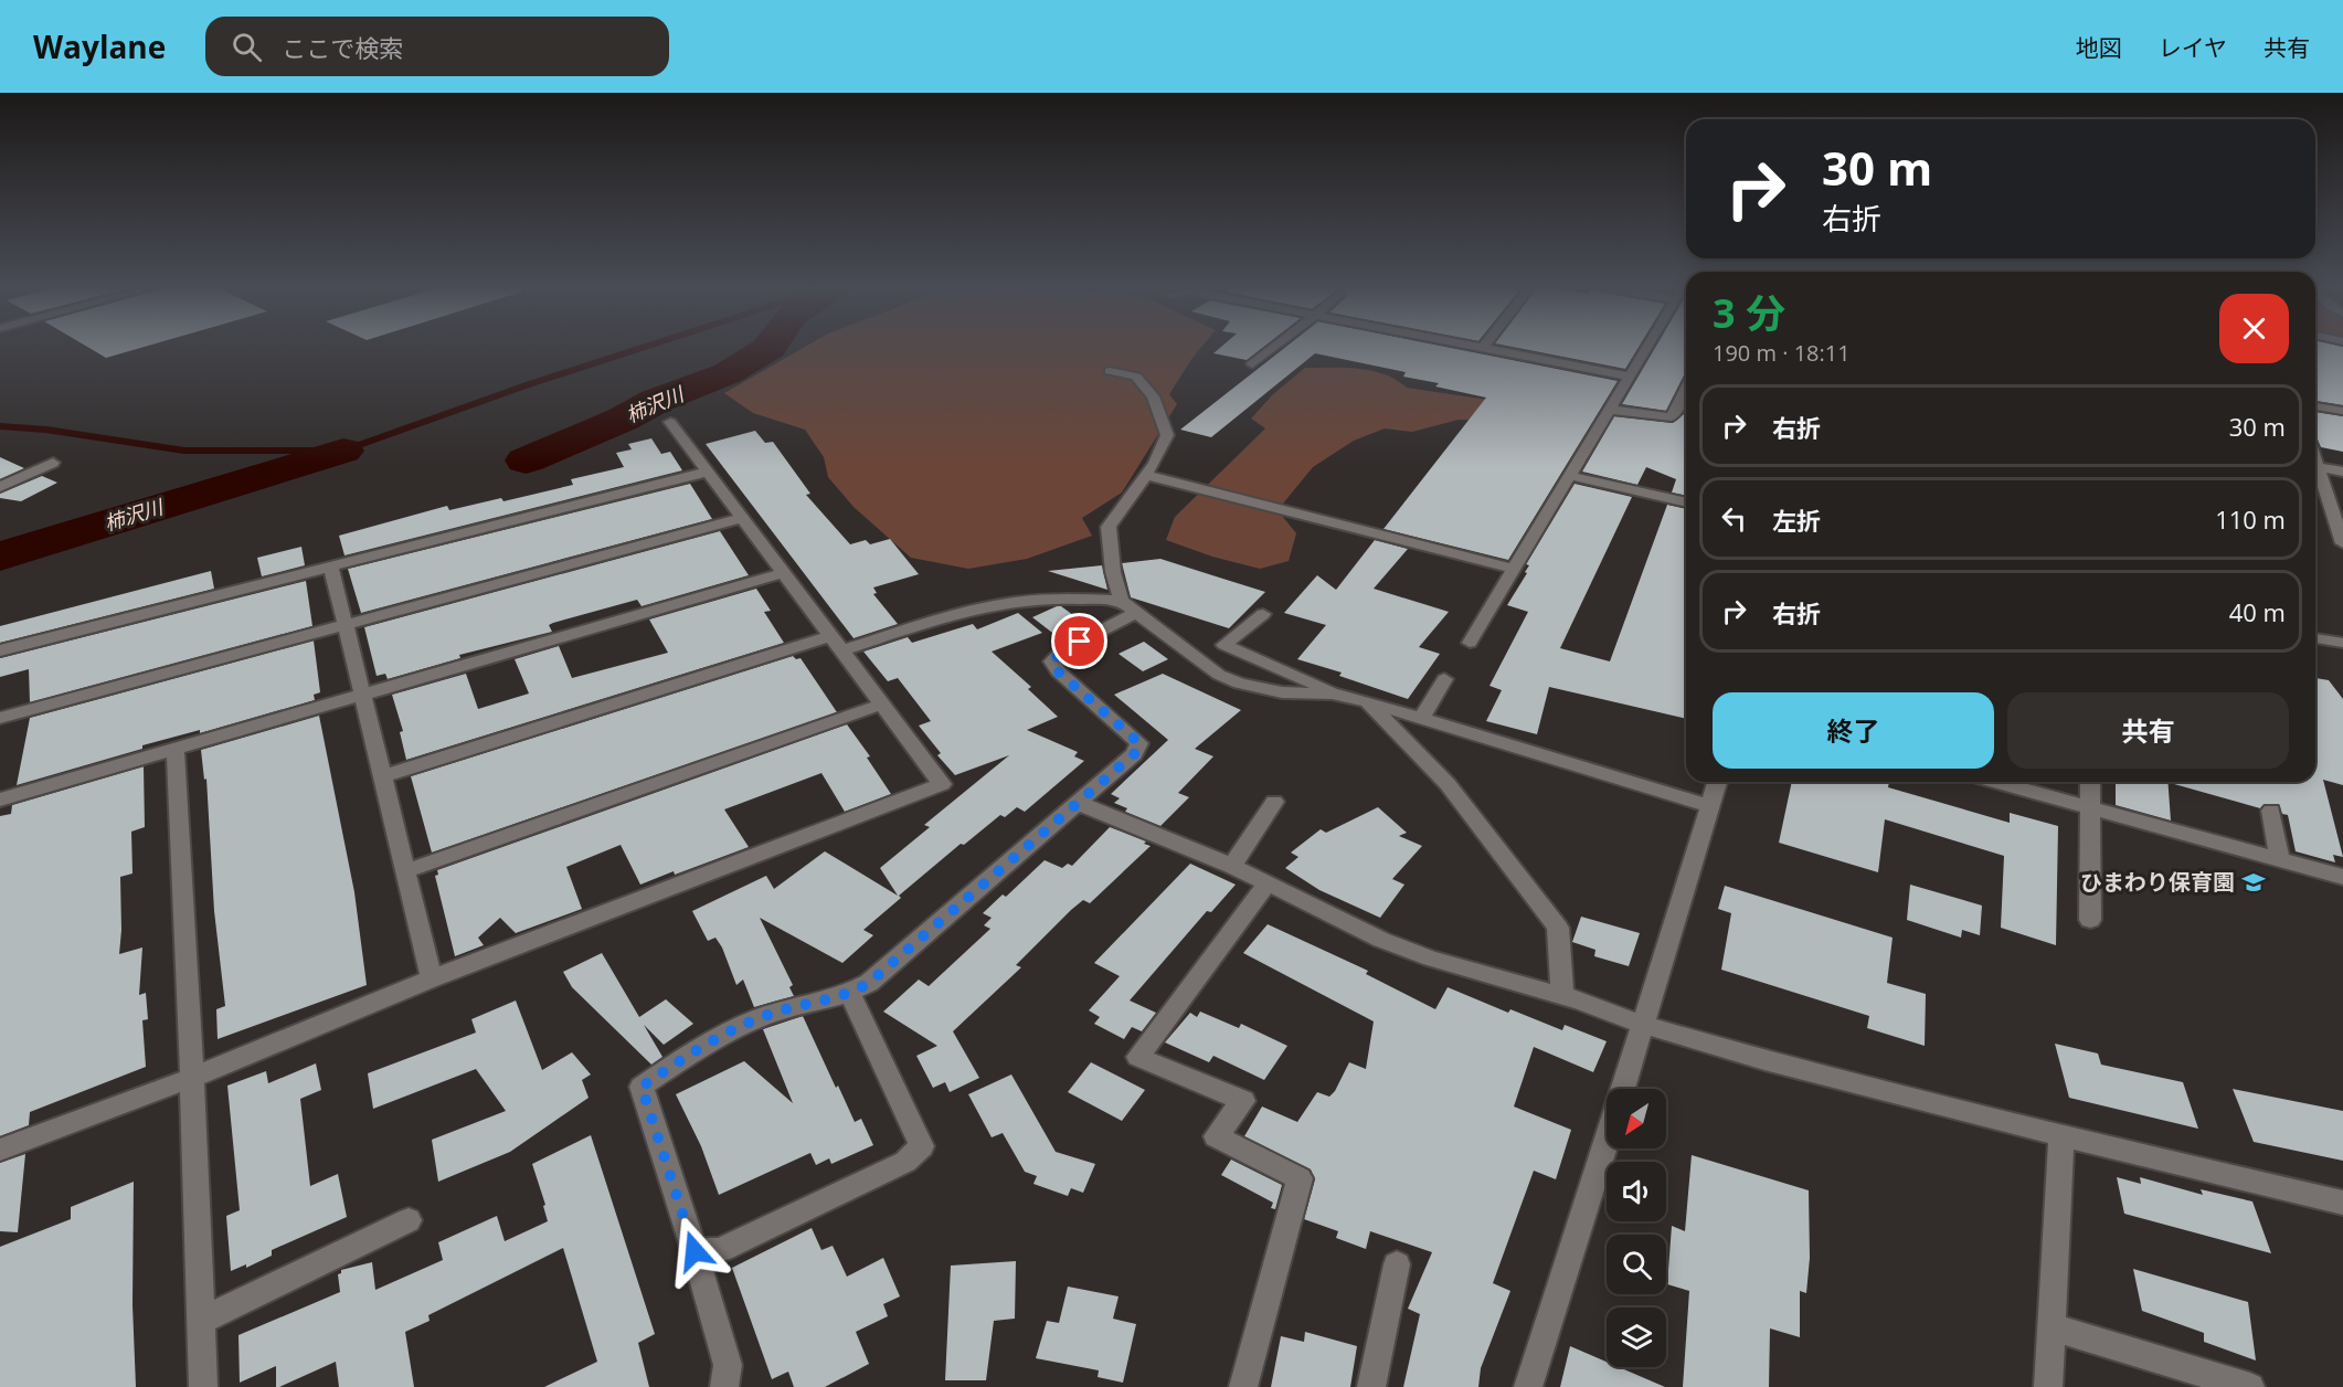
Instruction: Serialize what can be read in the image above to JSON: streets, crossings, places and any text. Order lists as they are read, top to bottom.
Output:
{
  "water": ["柿沢川"],
  "places": {
    "school or university": ["ひまわり保育園"]
  },
  "north": "bottom left",
  "page": {
    "header": "Waylane",
    "search": "ここで検索",
    "nav": ["地図", "レイヤ", "共有"],
    "turn": ["30 m", "右折"],
    "heading": ["3 分", "190 m · 18:11"],
    "list": [
      {
        "name": "右折",
        "value": "30 m"
      },
      {
        "name": "左折",
        "value": "110 m"
      },
      {
        "name": "右折",
        "value": "40 m"
      }
    ],
    "buttons": ["終了", "共有"]
  }
}
